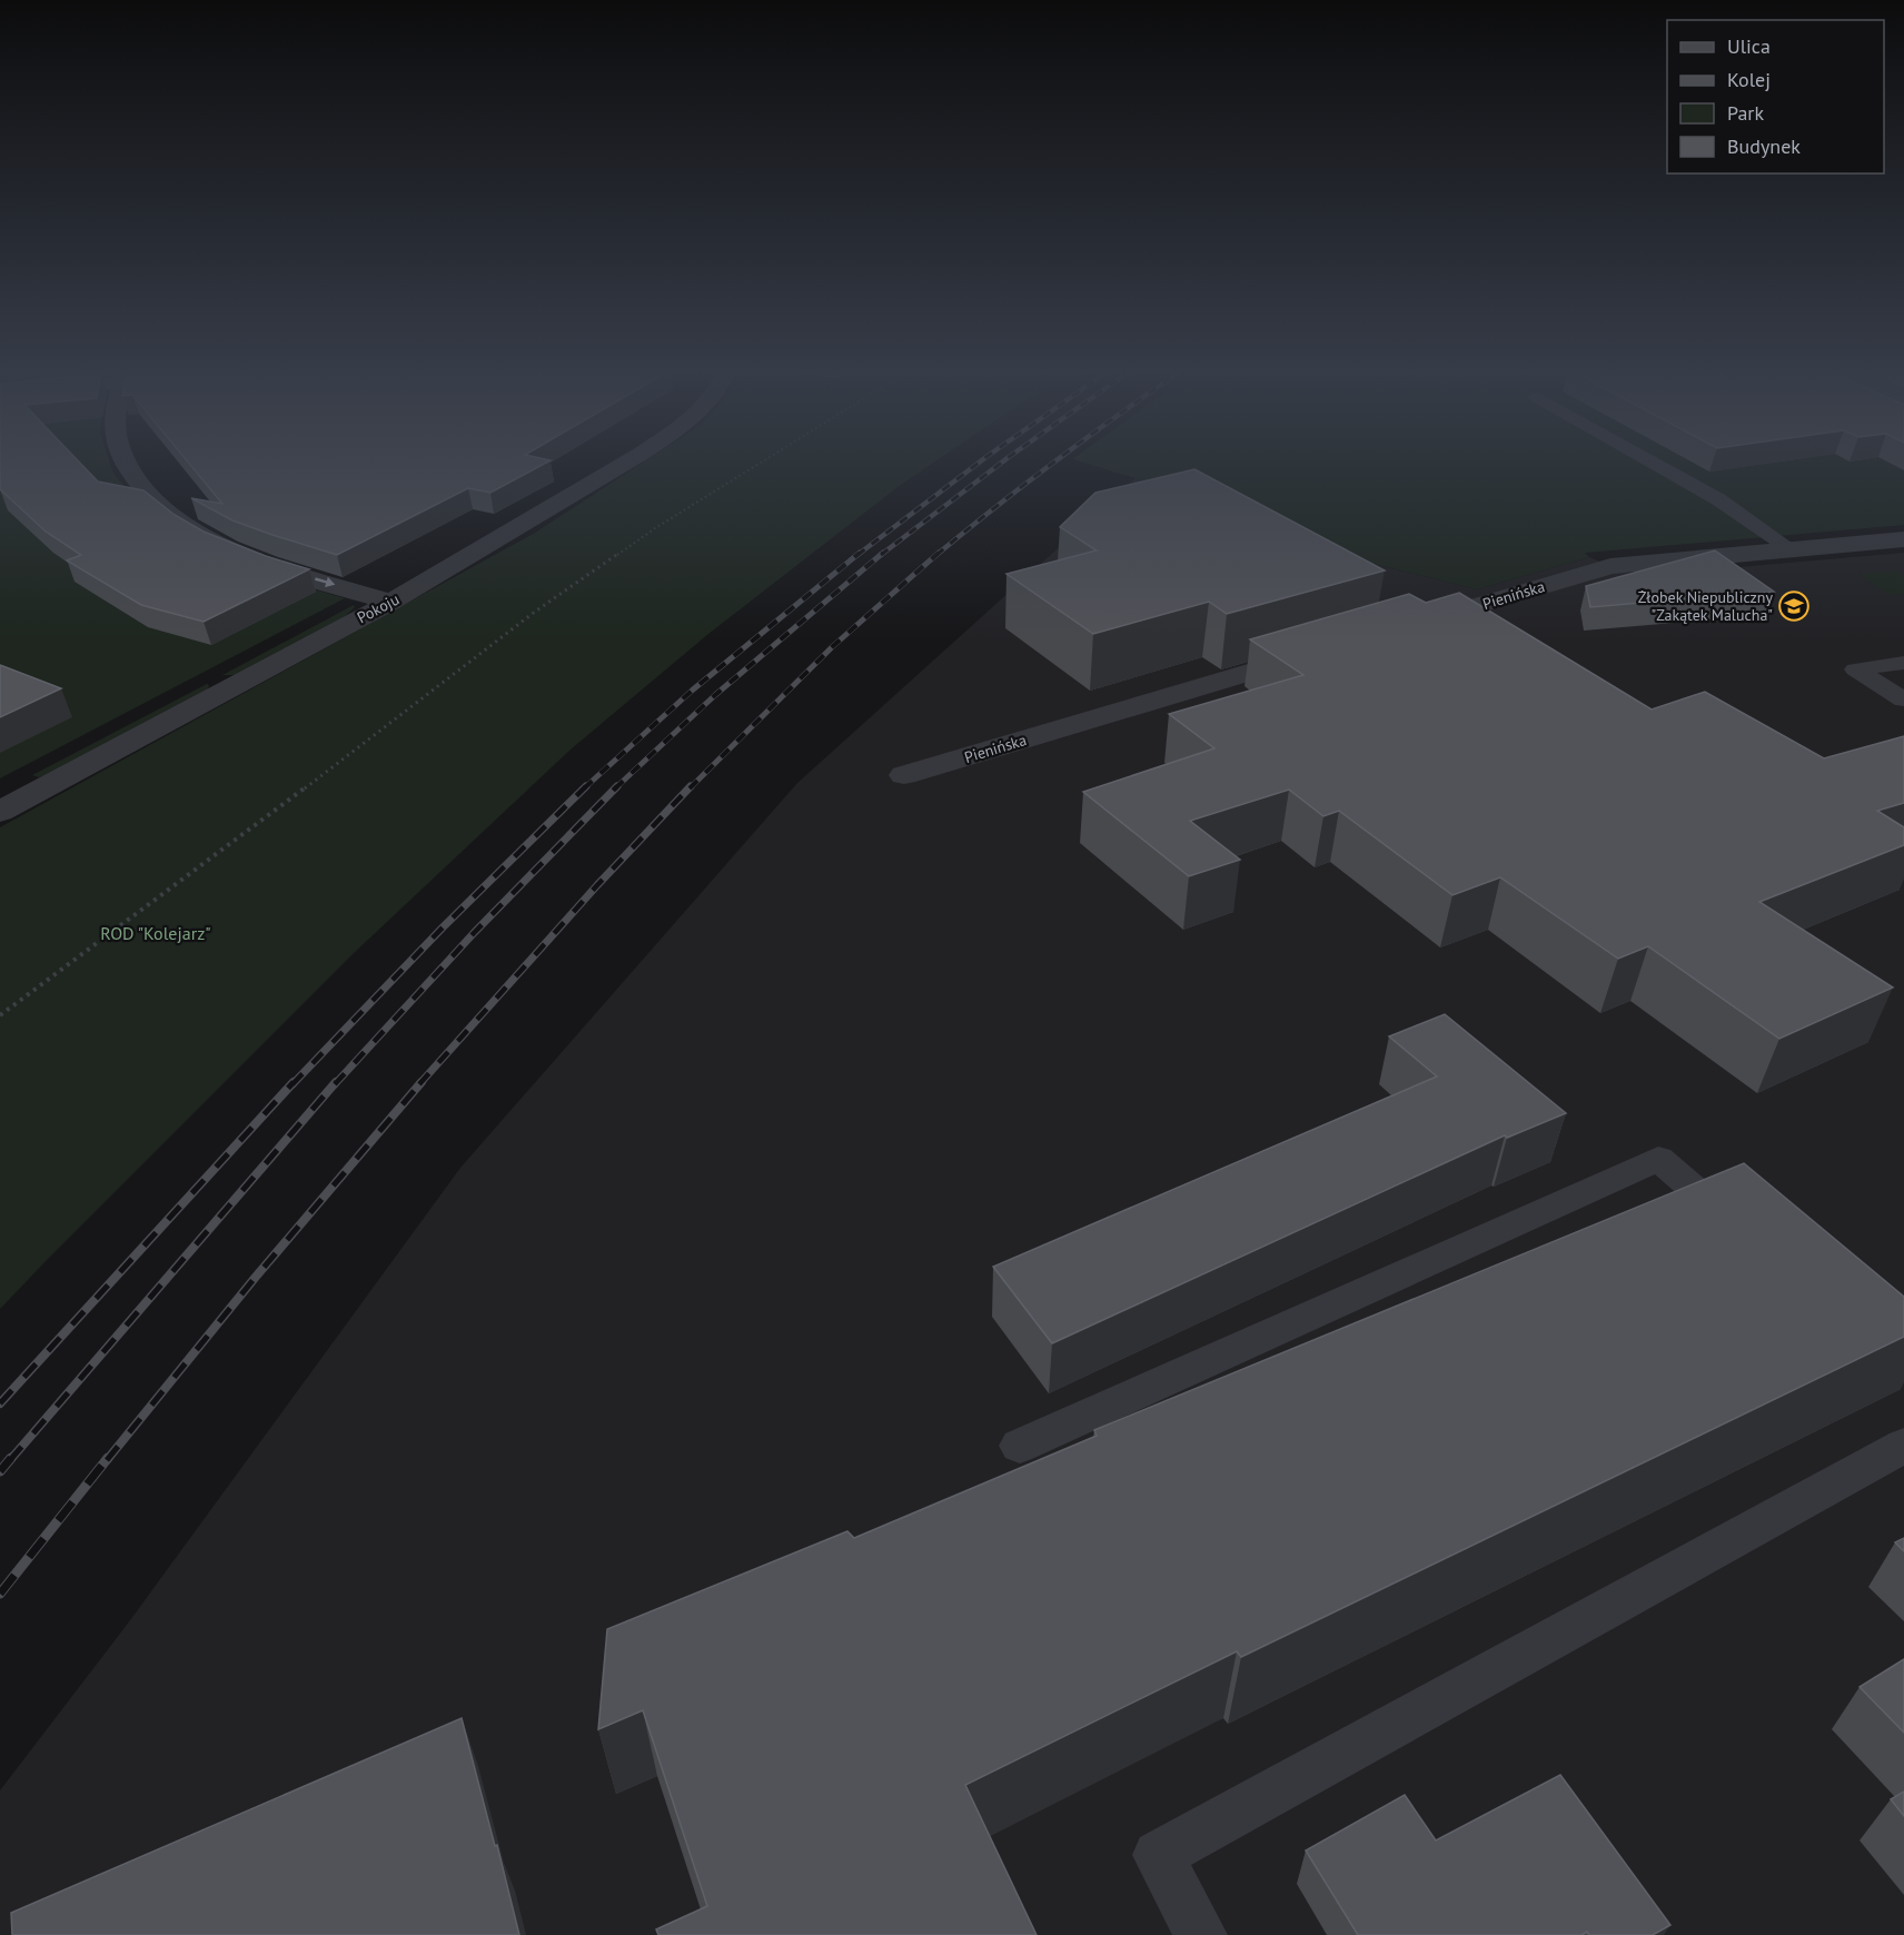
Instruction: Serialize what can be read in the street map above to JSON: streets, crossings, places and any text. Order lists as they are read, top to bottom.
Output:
{
  "streets": {
    "street": ["Pienińska", "Pokoju"]
  },
  "parks": ["ROD \"Kolejarz\""],
  "places": {
    "school or university": ["Żłobek Niepubliczny \"Zakątek Malucha\""]
  },
  "legend": [
    "Ulica",
    "Kolej",
    "Park",
    "Budynek"
  ]
}
